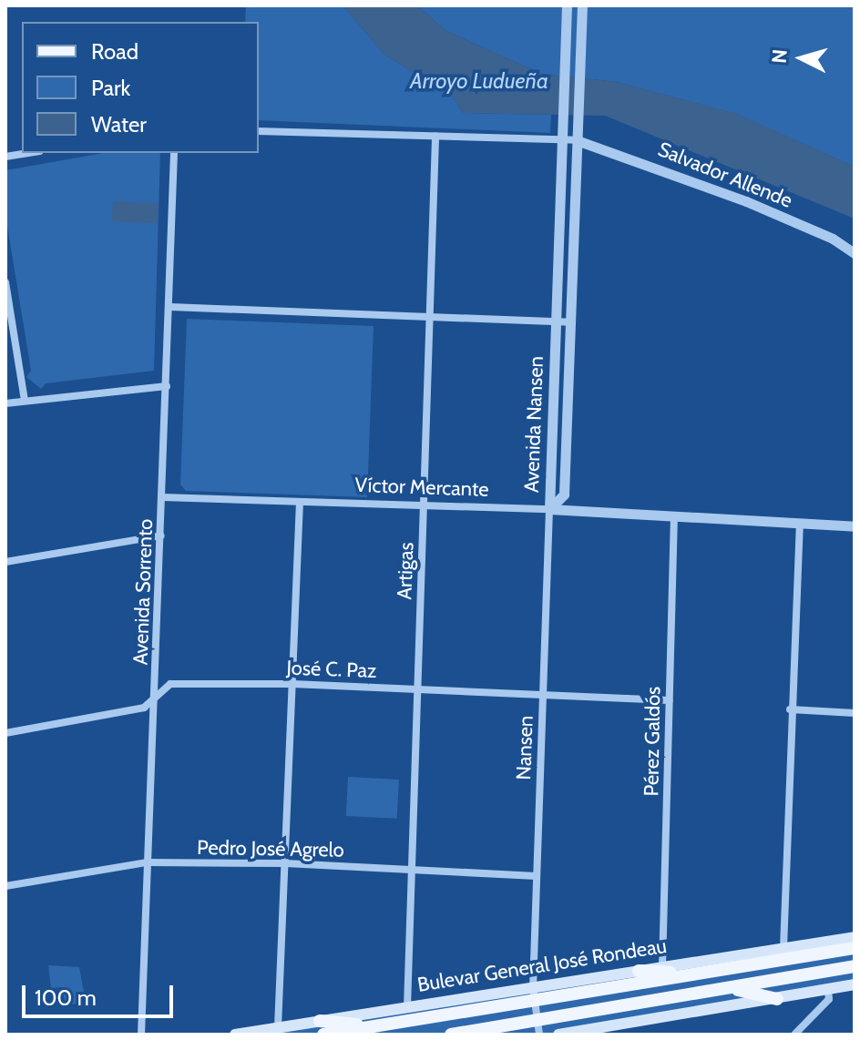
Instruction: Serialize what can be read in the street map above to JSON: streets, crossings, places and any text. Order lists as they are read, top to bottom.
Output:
{
  "streets": {
    "main road": ["Bulevar General José Rondeau"],
    "street": [
      "Salvador Allende",
      "Avenida Nansen",
      "Víctor Mercante",
      "Artigas",
      "Avenida Sorrento",
      "José C. Paz",
      "Pérez Galdós",
      "Nansen",
      "Pedro José Agrelo"
    ]
  },
  "crossings": [
    ["Salvador Allende", "Avenida Nansen"],
    ["Avenida Nansen", "Víctor Mercante"],
    ["Avenida Nansen", "Nansen"],
    ["Víctor Mercante", "Artigas"],
    ["Víctor Mercante", "Avenida Sorrento"],
    ["Víctor Mercante", "Pérez Galdós"],
    ["Víctor Mercante", "Nansen"],
    ["Artigas", "José C. Paz"],
    ["Artigas", "Pedro José Agrelo"],
    ["Artigas", "Bulevar General José Rondeau"],
    ["Avenida Sorrento", "José C. Paz"],
    ["Avenida Sorrento", "Pedro José Agrelo"],
    ["José C. Paz", "Pérez Galdós"],
    ["José C. Paz", "Nansen"],
    ["Pérez Galdós", "Bulevar General José Rondeau"],
    ["Nansen", "Pedro José Agrelo"],
    ["Nansen", "Bulevar General José Rondeau"]
  ],
  "water": ["Arroyo Ludueña"],
  "legend": ["Road", "Park", "Water"],
  "scale_bar": "100 m",
  "north": "left"
}
